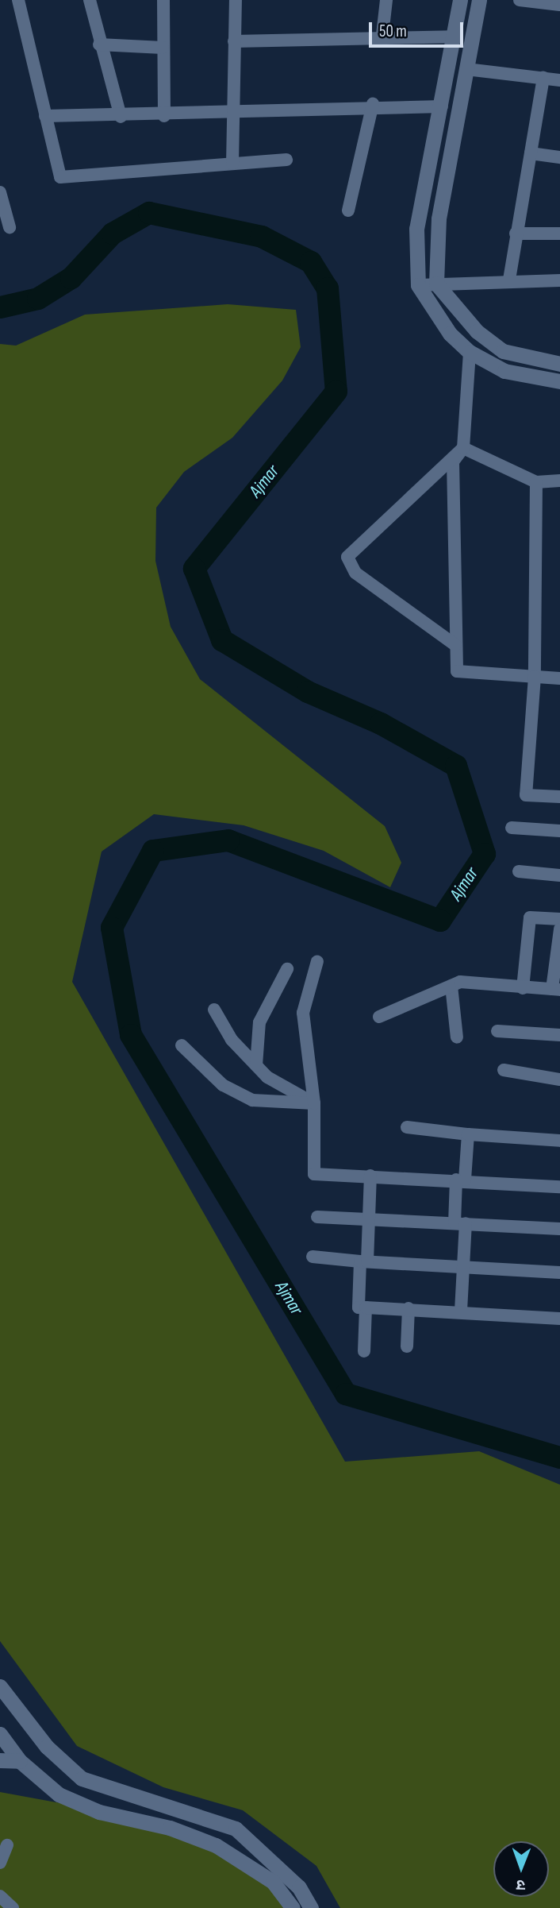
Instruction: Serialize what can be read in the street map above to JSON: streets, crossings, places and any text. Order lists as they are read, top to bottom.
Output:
{
  "water": ["Ajmar"],
  "scale_bar": "50 m",
  "north": "bottom"
}
